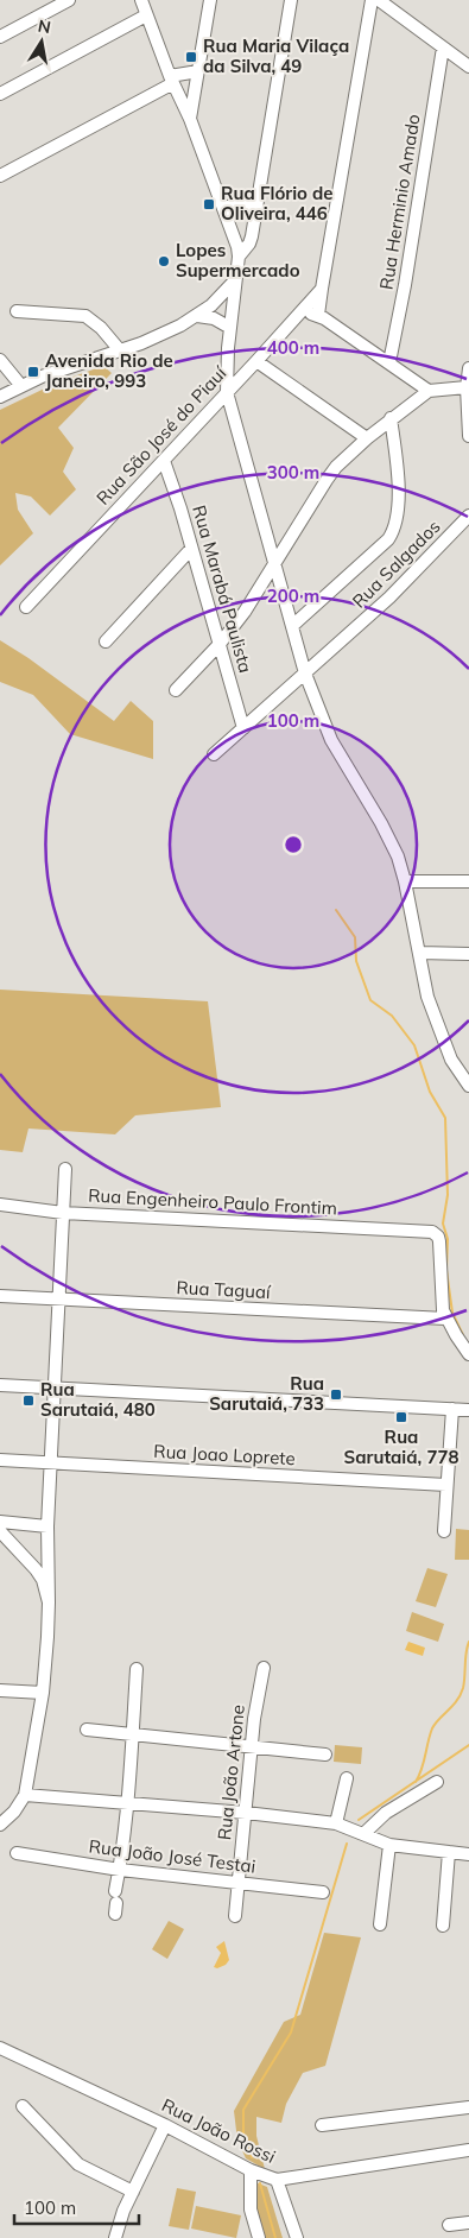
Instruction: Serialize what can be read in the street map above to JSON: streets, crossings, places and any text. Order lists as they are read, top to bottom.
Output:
{
  "streets": {
    "street": [
      "Rua Herminio Amado",
      "Rua São José do Piauí",
      "Rua Salgados",
      "Rua Marabá Paulista",
      "Rua Engenheiro Paulo Frontim",
      "Rua Taguaí",
      "Rua Joao Loprete",
      "Rua João Artone",
      "Rua João José Testai",
      "Rua João Rossi"
    ]
  },
  "crossings": [
    ["Rua São José do Piauí", "Rua Marabá Paulista"],
    ["Rua Salgados", "Rua Marabá Paulista"],
    ["Rua Engenheiro Paulo Frontim", "Rua Taguaí"],
    ["Rua João Artone", "Rua João José Testai"]
  ],
  "places": {
    "transit": [
      "Rua Maria Vilaça da Silva, 49",
      "Rua Flório de Oliveira, 446",
      "Avenida Rio de Janeiro, 993",
      "Rua Sarutaiá, 733",
      "Rua Sarutaiá, 480",
      "Rua Sarutaiá, 778"
    ],
    "other": ["Lopes Supermercado"]
  },
  "scale_bar": "100 m",
  "north": "top",
  "rings": [
    "400 m",
    "300 m",
    "200 m",
    "100 m"
  ]
}
